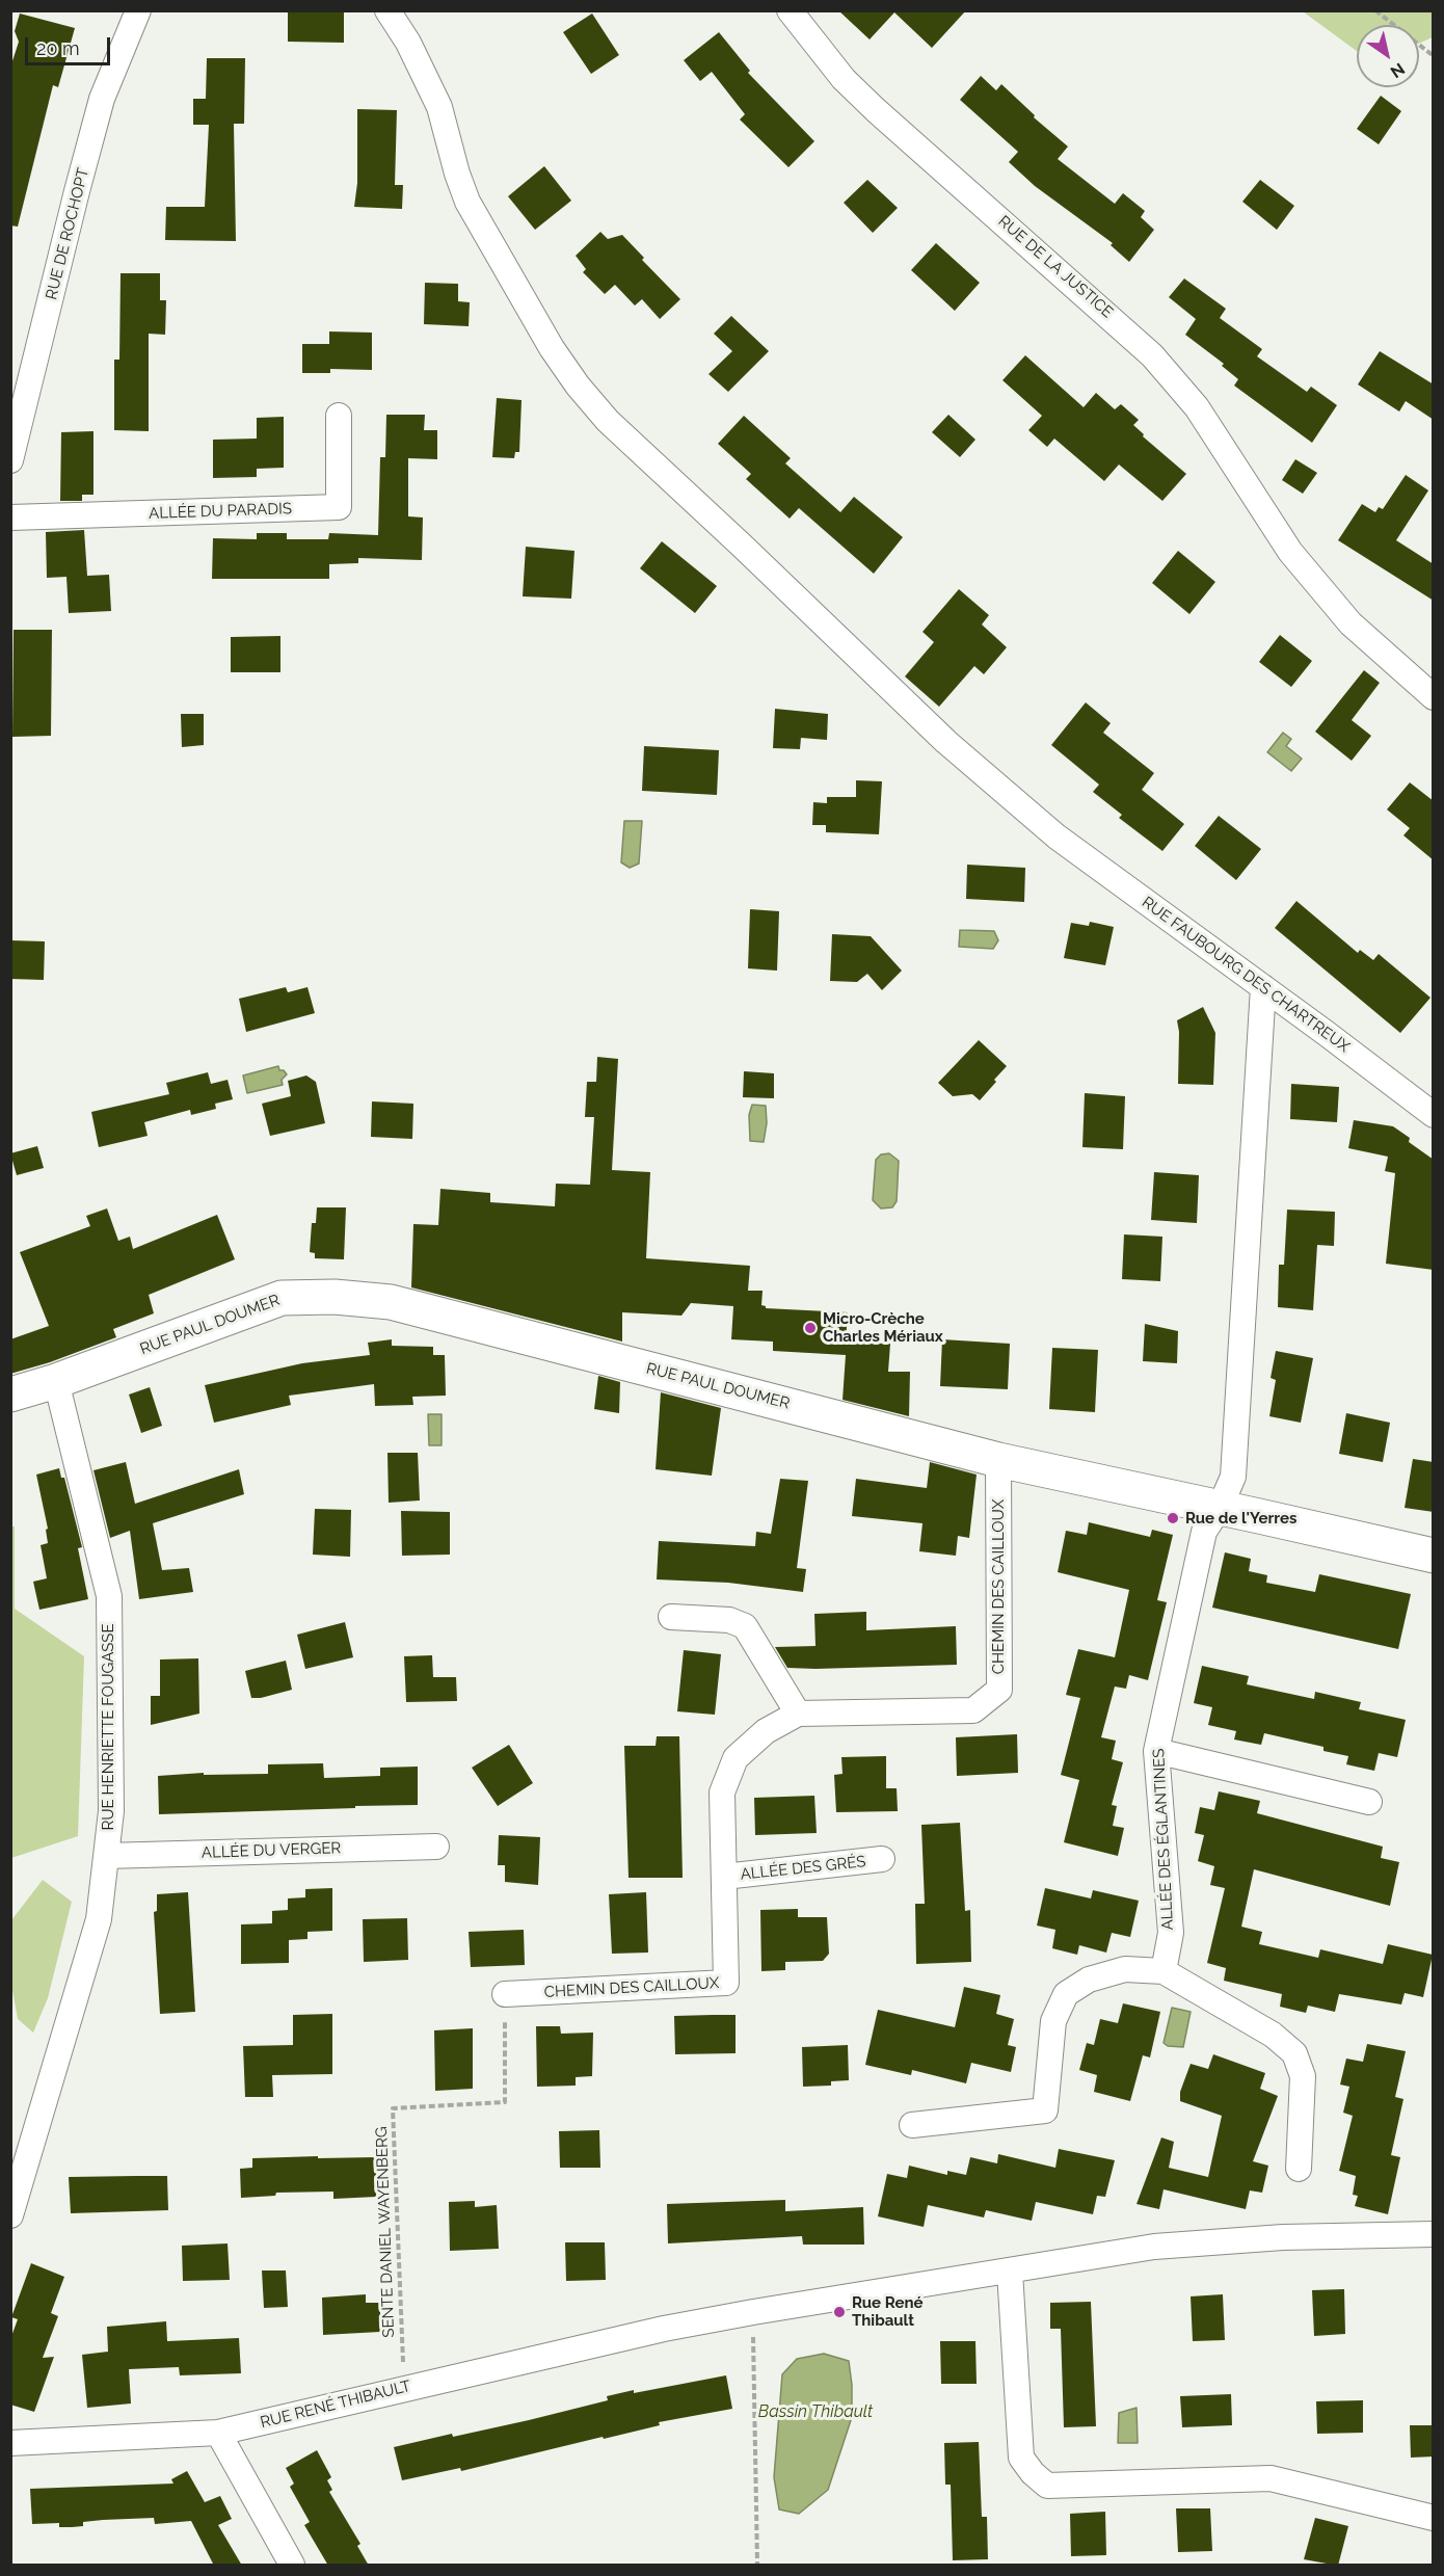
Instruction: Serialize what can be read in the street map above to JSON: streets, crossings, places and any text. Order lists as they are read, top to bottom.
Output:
{
  "streets": {
    "street": [
      "RUE DE ROCHOPT",
      "RUE DE LA JUSTICE",
      "ALLÉE DU PARADIS",
      "RUE FAUBOURG DES CHARTREUX",
      "RUE PAUL DOUMER",
      "CHEMIN DES CAILLOUX",
      "RUE HENRIETTE FOUGASSE",
      "ALLÉE DES ÉGLANTINES",
      "ALLÉE DU VERGER",
      "ALLÉE DES GRÉS",
      "RUE RENÉ THIBAULT"
    ],
    "path": ["SENTE DANIEL WAYENBERG"]
  },
  "crossings": [
    ["RUE PAUL DOUMER", "CHEMIN DES CAILLOUX"],
    ["RUE PAUL DOUMER", "RUE HENRIETTE FOUGASSE"],
    ["RUE PAUL DOUMER", "ALLÉE DES ÉGLANTINES"],
    ["CHEMIN DES CAILLOUX", "ALLÉE DES GRÉS"],
    ["CHEMIN DES CAILLOUX", "SENTE DANIEL WAYENBERG"],
    ["RUE HENRIETTE FOUGASSE", "ALLÉE DU VERGER"],
    ["SENTE DANIEL WAYENBERG", "RUE RENÉ THIBAULT"]
  ],
  "water": ["Bassin Thibault"],
  "places": ["Micro-Crèche Charles Mériaux", "Rue de l'Yerres", "Rue René Thibault"],
  "scale_bar": "20 m",
  "north": "bottom right"
}
